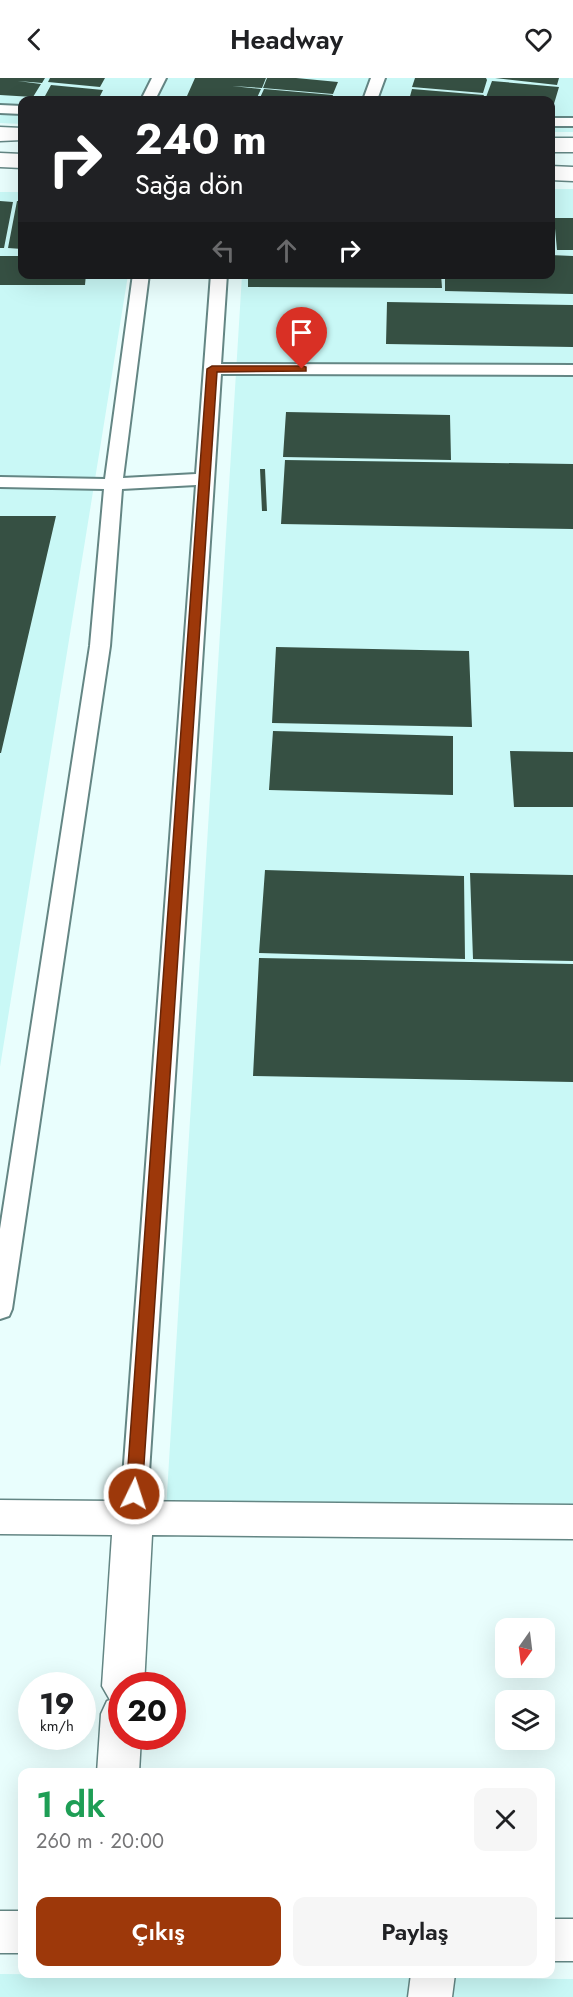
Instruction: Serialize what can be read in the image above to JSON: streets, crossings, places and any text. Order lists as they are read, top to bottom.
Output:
{
  "north": "bottom",
  "page": {
    "header": "Headway",
    "turn": ["240 m", "Sağa dön"],
    "speed": "19 km/h",
    "limit": "20",
    "heading": ["1 dk", "260 m · 20:00"],
    "buttons": ["Çıkış", "Paylaş"]
  }
}
